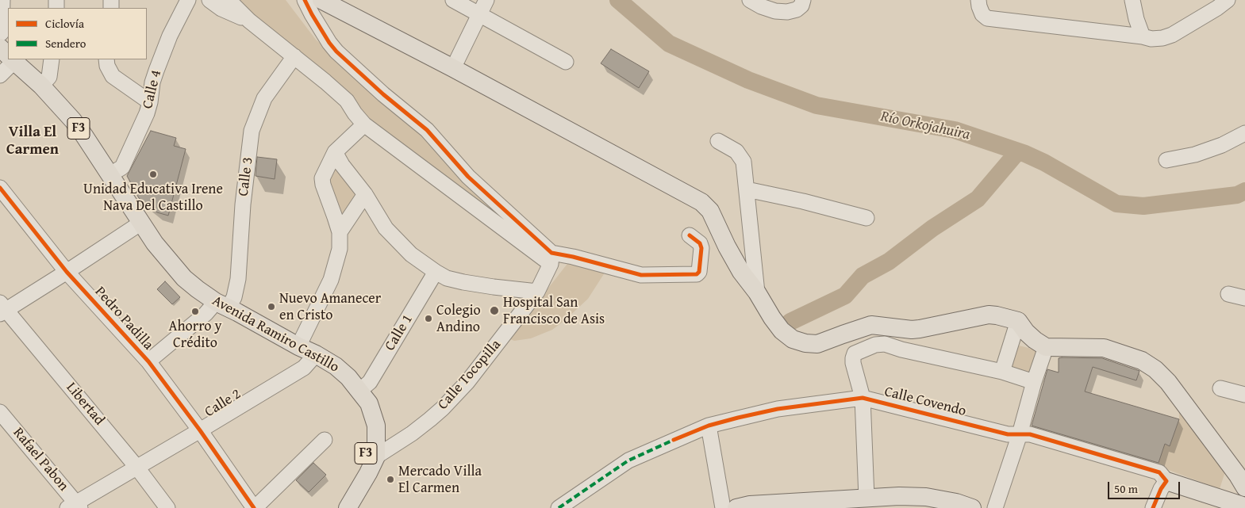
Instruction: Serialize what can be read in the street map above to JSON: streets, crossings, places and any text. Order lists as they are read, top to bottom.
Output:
{
  "streets": {
    "main road": ["F3", "Avenida Ramiro Castillo", "Calle Covendo"],
    "street": [
      "Calle 4",
      "Calle 3",
      "Pedro Padilla",
      "Calle 1",
      "Calle Tocopilla",
      "Calle 2",
      "Libertad",
      "Rafael Pabon"
    ]
  },
  "crossings": [
    ["Calle 4", "Avenida Ramiro Castillo"],
    ["F3", "Calle 1"],
    ["F3", "Avenida Ramiro Castillo"],
    ["Calle 3", "Pedro Padilla"],
    ["Calle 3", "Avenida Ramiro Castillo"],
    ["Pedro Padilla", "Calle 2"],
    ["Calle 1", "Avenida Ramiro Castillo"],
    ["Avenida Ramiro Castillo", "Calle Tocopilla"],
    ["Avenida Ramiro Castillo", "Calle 2"],
    ["Calle 2", "Libertad"],
    ["Calle 2", "Rafael Pabon"]
  ],
  "districts": ["Villa El Carmen"],
  "water": ["Río Orkojahuira"],
  "places": [
    "Unidad Educativa Irene Nava Del Castillo",
    "Nuevo Amanecer en Cristo",
    "Hospital San Francisco de Asis",
    "Ahorro y Crédito",
    "Colegio Andino",
    "Mercado Villa El Carmen"
  ],
  "legend": ["Ciclovía", "Sendero"],
  "scale_bar": "50 m"
}
